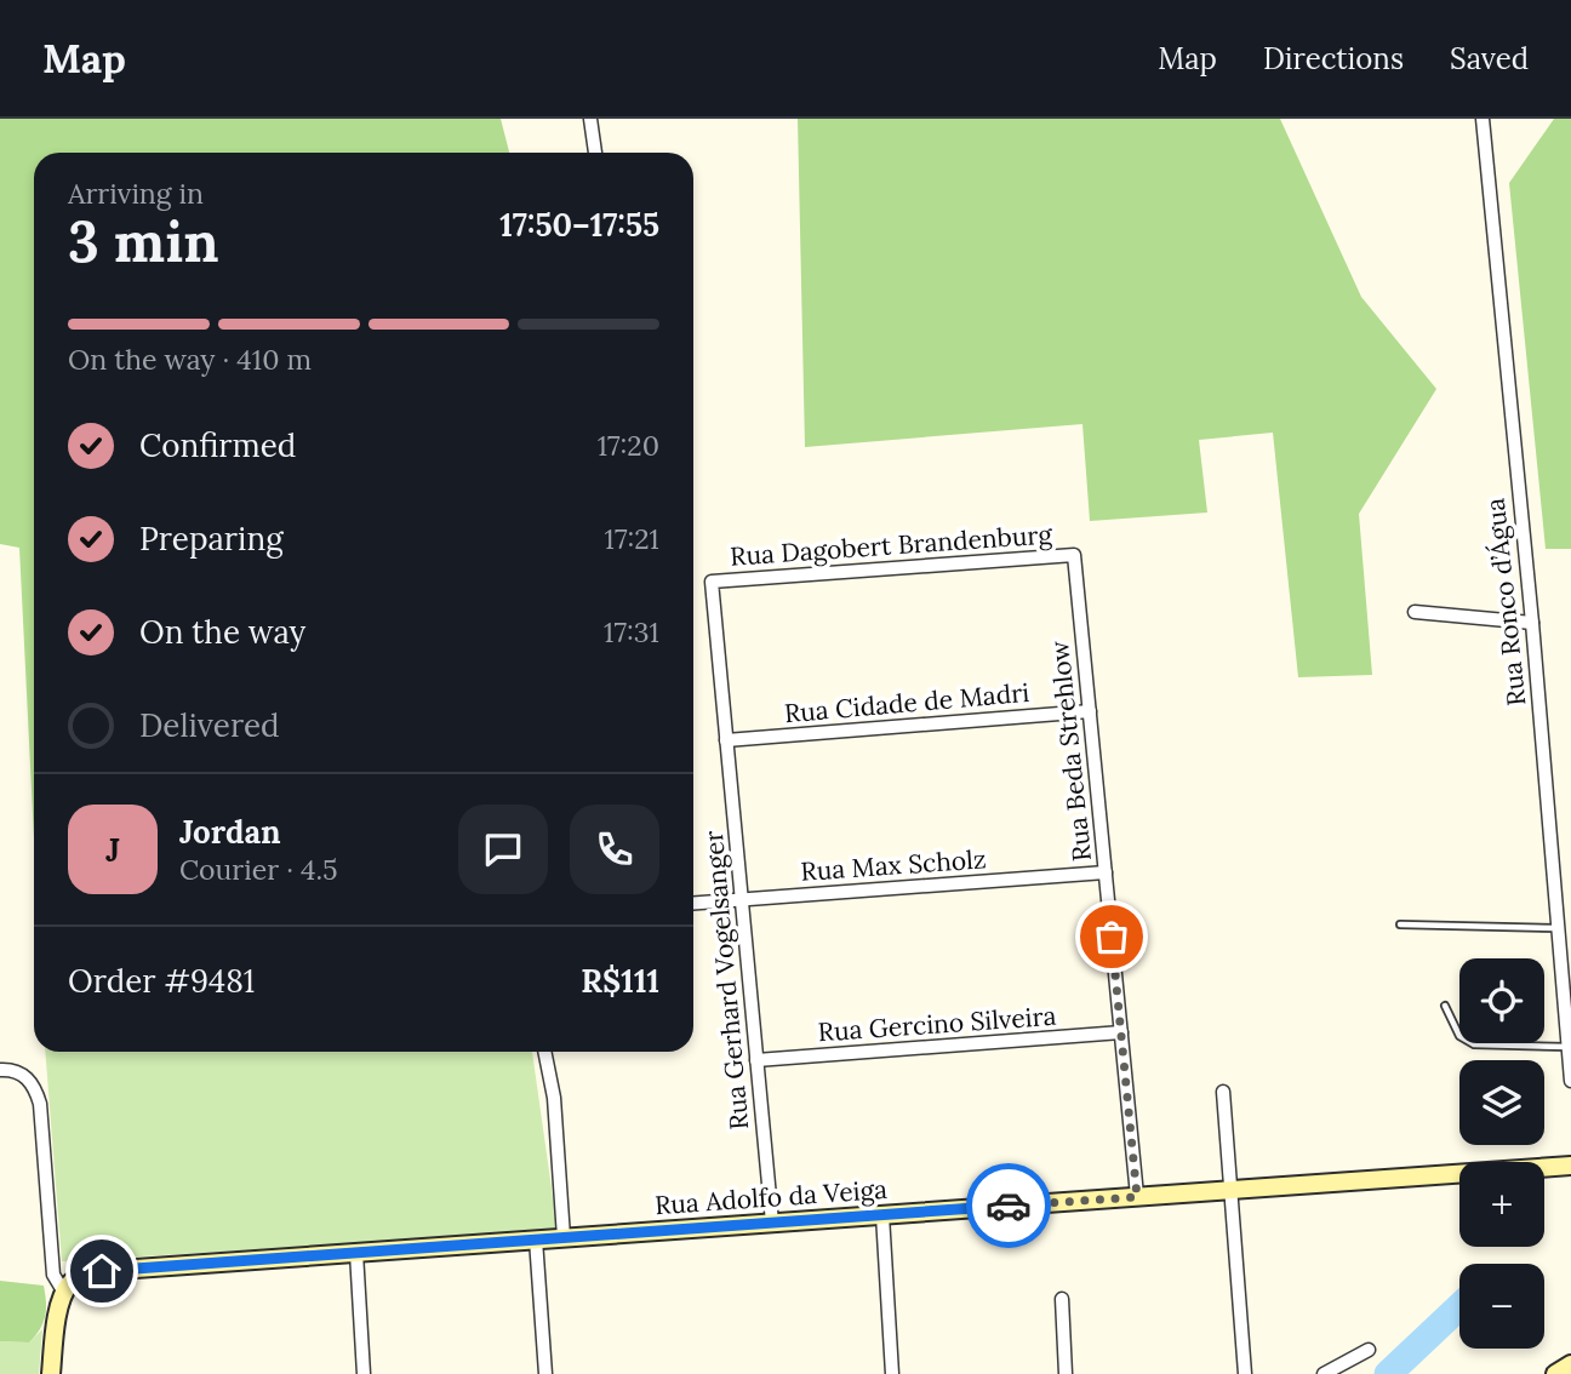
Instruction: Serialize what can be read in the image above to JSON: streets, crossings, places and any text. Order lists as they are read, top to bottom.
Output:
{
  "streets": {
    "street": [
      "Rua Dagobert Brandenburg",
      "Rua Ronco d’Água",
      "Rua Cidade de Madri",
      "Rua Beda Strehlow",
      "Rua Max Scholz",
      "Rua Gerhard Vogelsanger",
      "Rua Gercino Silveira",
      "Rua Adolfo da Veiga"
    ]
  },
  "crossings": [
    ["Rua Dagobert Brandenburg", "Rua Beda Strehlow"],
    ["Rua Dagobert Brandenburg", "Rua Gerhard Vogelsanger"],
    ["Rua Cidade de Madri", "Rua Beda Strehlow"],
    ["Rua Cidade de Madri", "Rua Gerhard Vogelsanger"],
    ["Rua Beda Strehlow", "Rua Max Scholz"],
    ["Rua Beda Strehlow", "Rua Gercino Silveira"],
    ["Rua Beda Strehlow", "Rua Adolfo da Veiga"],
    ["Rua Max Scholz", "Rua Gerhard Vogelsanger"],
    ["Rua Gerhard Vogelsanger", "Rua Gercino Silveira"],
    ["Rua Gerhard Vogelsanger", "Rua Adolfo da Veiga"]
  ],
  "page": {
    "header": "Map",
    "nav": ["Map", "Directions", "Saved"],
    "heading": ["3 min", "Arriving in", "17:50–17:55"],
    "panel": [
      "Jordan",
      "Courier · 4.5",
      "Order #9481",
      "R$111"
    ],
    "bar": "On the way · 410 m",
    "list": [
      ["Confirmed", "17:20"],
      ["Preparing", "17:21"],
      ["On the way", "17:31"],
      "Delivered"
    ],
    "round": "J",
    "map_buttons": ["+", "−"]
  }
}
